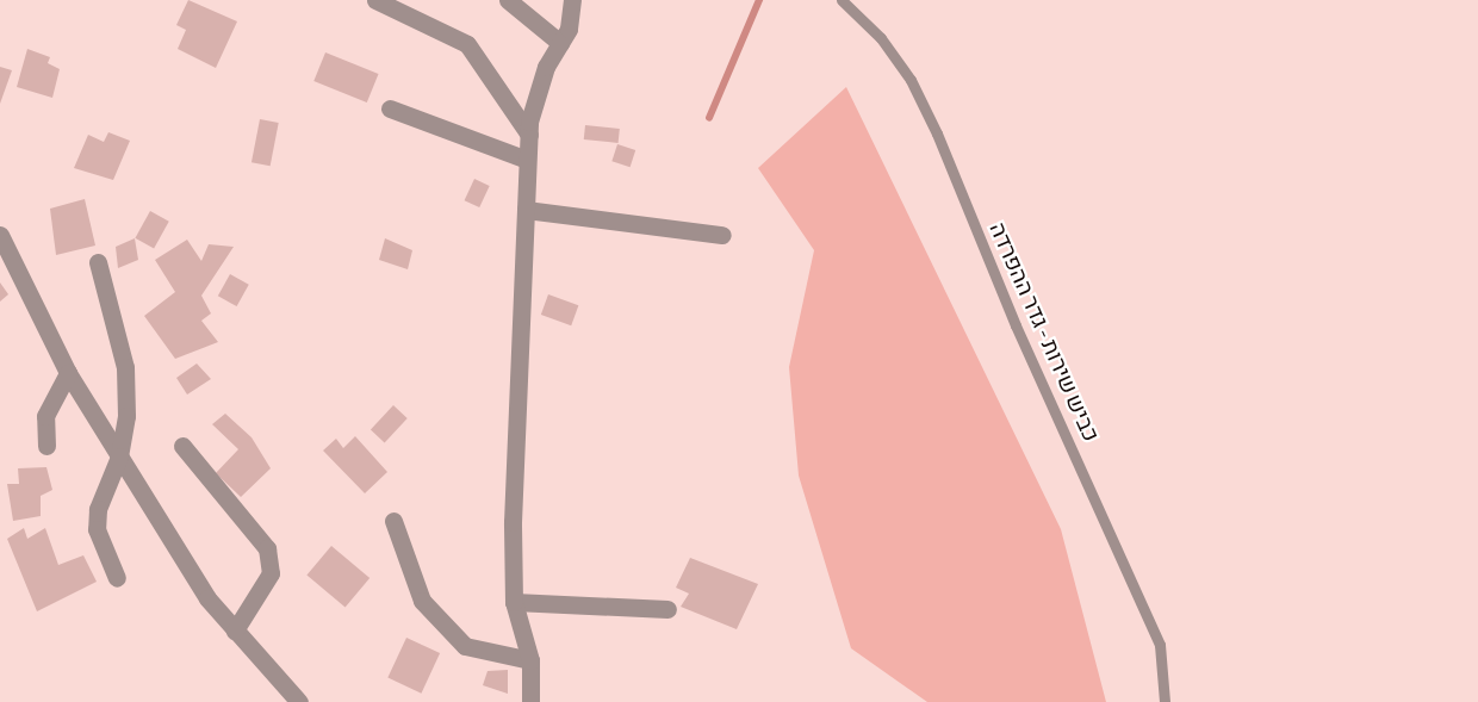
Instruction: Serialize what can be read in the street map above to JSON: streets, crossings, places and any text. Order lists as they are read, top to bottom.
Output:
{
  "streets": {
    "lane": ["כביש שירות - גדר ההפרדה"]
  }
}
